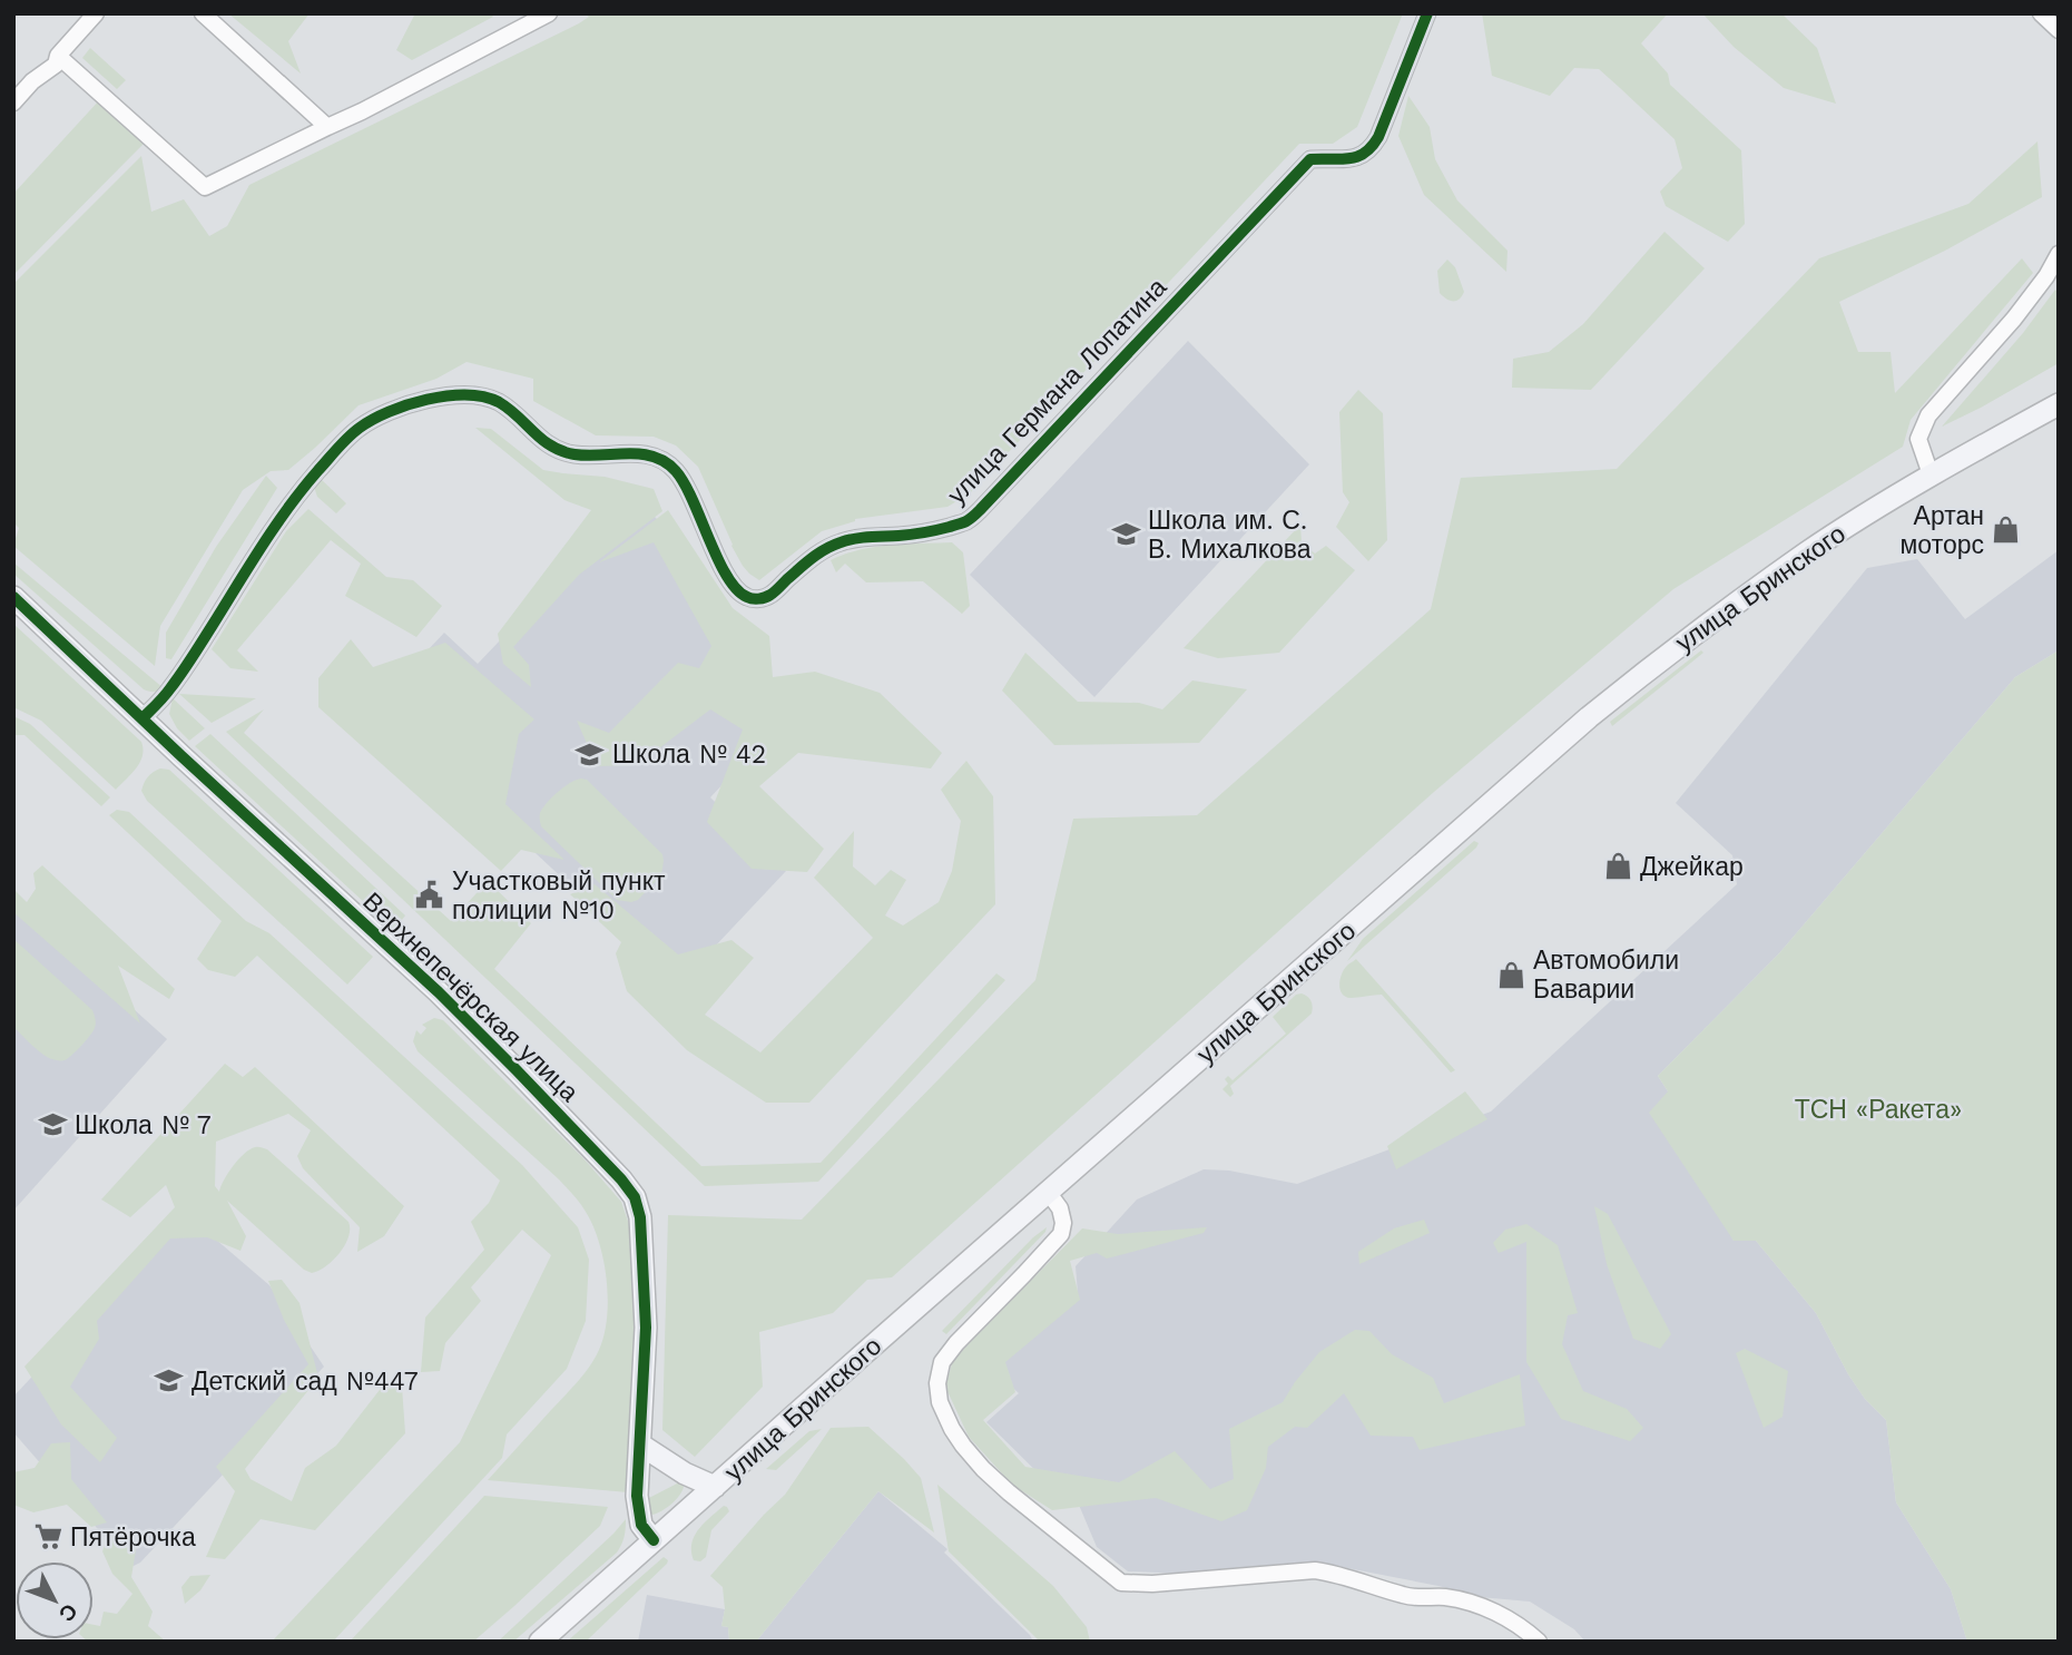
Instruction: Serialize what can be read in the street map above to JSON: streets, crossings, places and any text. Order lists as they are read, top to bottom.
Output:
{
  "streets": {
    "main road": ["улица Бринского", "Верхнепечёрская улица"],
    "street": ["улица Германа Лопатина"]
  },
  "crossings": [
    ["улица Германа Лопатина", "Верхнепечёрская улица"],
    ["улица Бринского", "Верхнепечёрская улица"]
  ],
  "parks": ["ТСН «Ракета»"],
  "places": {
    "shop": ["Артан моторс", "Джейкар", "Автомобили Баварии"],
    "school or university": [
      "Школа им. С. В. Михалкова",
      "Школа № 42",
      "Школа № 7",
      "Детский сад №447"
    ],
    "public building": ["Участковый пункт полиции №10"],
    "supermarket": ["Пятёрочка"]
  },
  "north": "bottom right"
}
